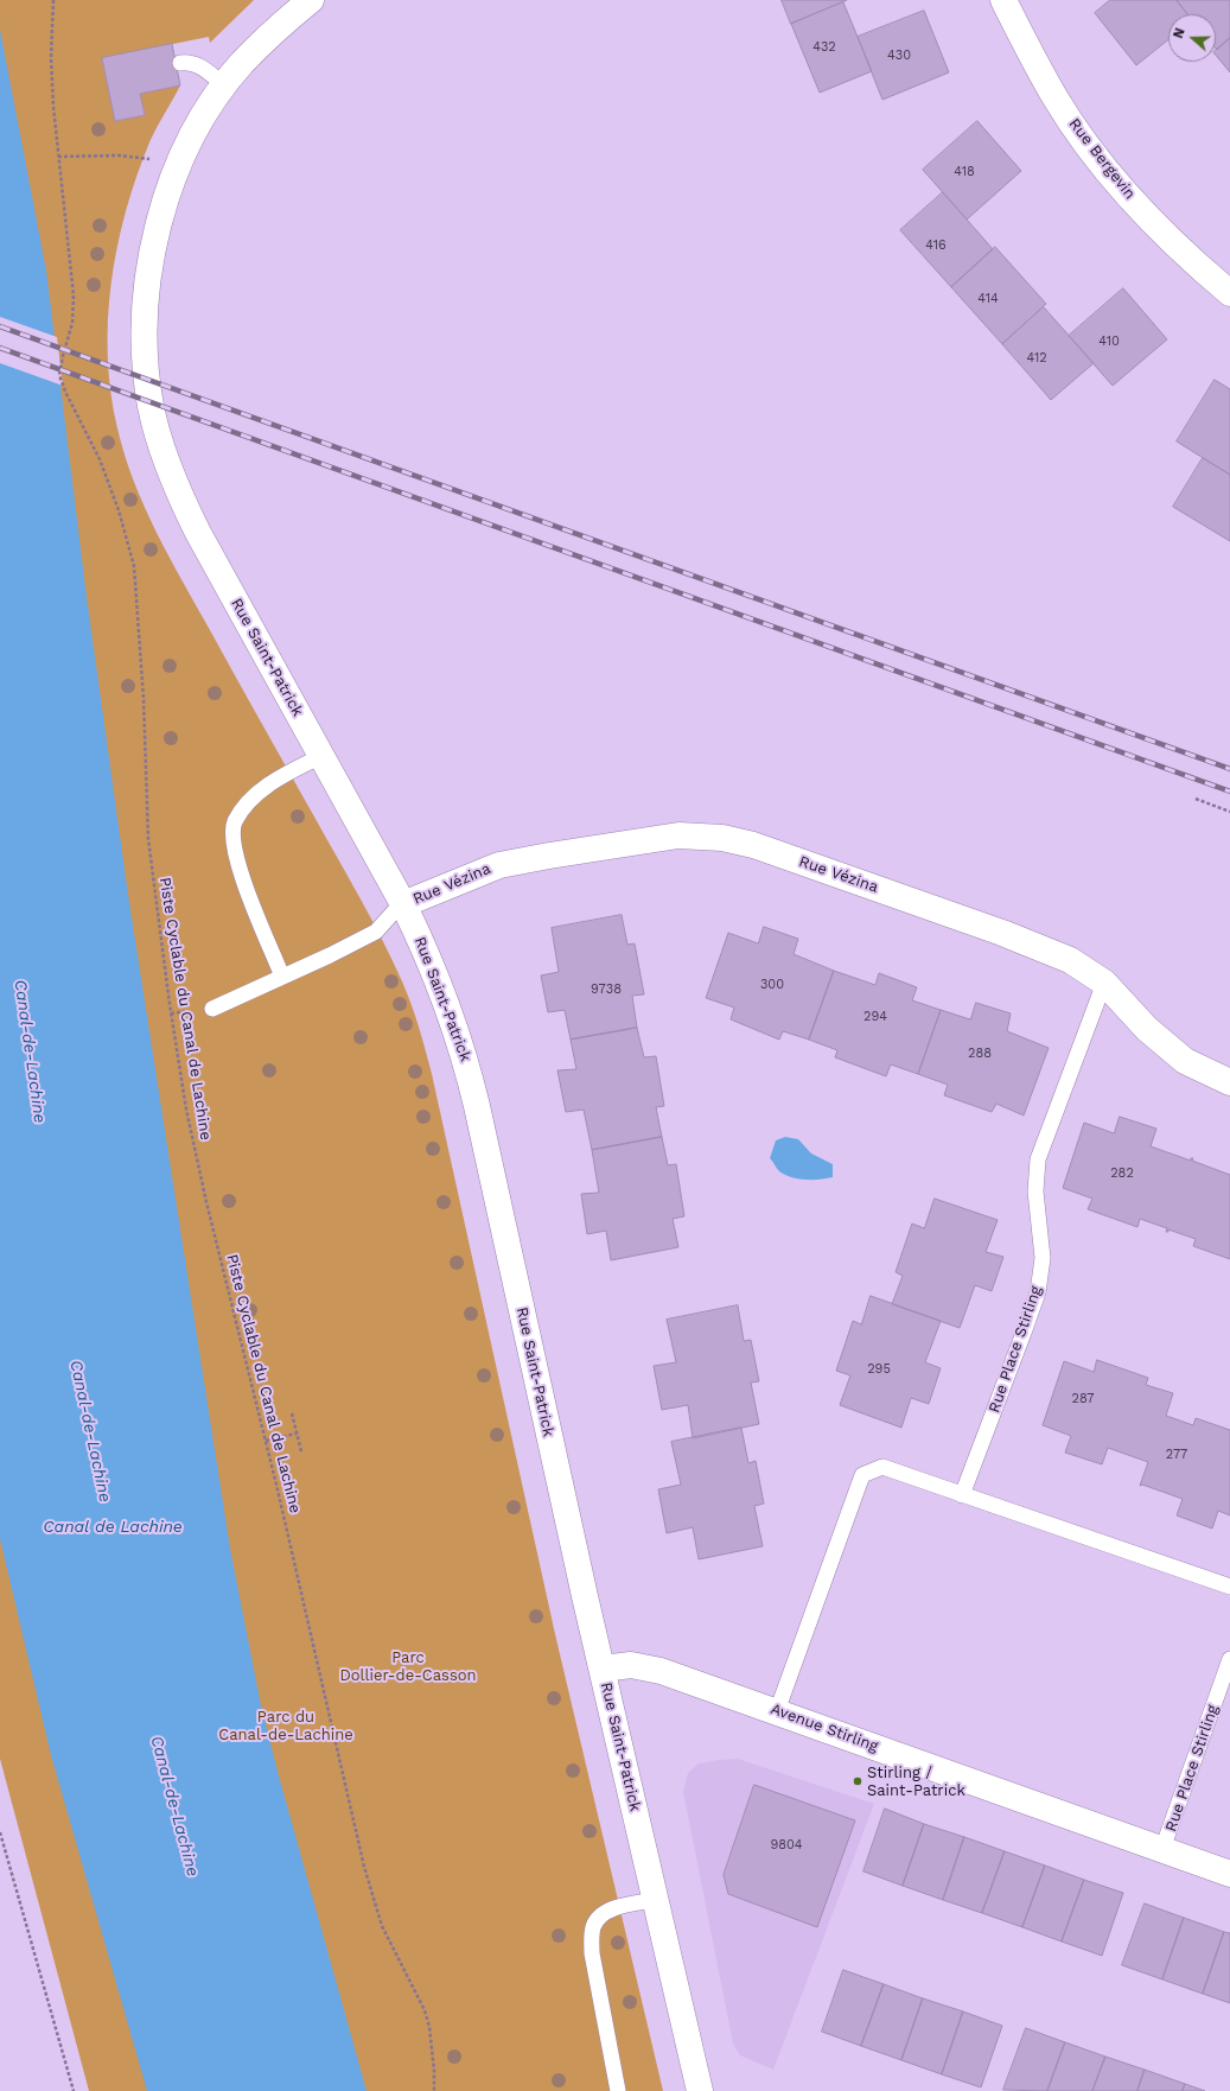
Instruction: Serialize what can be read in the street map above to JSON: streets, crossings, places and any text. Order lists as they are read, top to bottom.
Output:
{
  "streets": {
    "main road": [
      "Rue Bergevin",
      "Rue Saint-Patrick",
      "Rue Vézina",
      "Avenue Stirling"
    ],
    "lane": ["Rue Place Stirling"],
    "path": ["Piste Cyclable du Canal de Lachine"]
  },
  "crossings": [
    ["Rue Saint-Patrick", "Rue Vézina"],
    ["Rue Saint-Patrick", "Avenue Stirling"],
    ["Rue Vézina", "Rue Place Stirling"],
    ["Rue Place Stirling", "Avenue Stirling"]
  ],
  "water": ["Canal-de-Lachine", "Canal de Lachine"],
  "parks": ["Parc Dollier-de-Casson", "Parc du Canal-de-Lachine"],
  "places": ["Stirling / Saint-Patrick"],
  "house_numbers": [
    "432",
    "430",
    "418",
    "416",
    "414",
    "410",
    "412",
    "300",
    "9738",
    "294",
    "288",
    "282",
    "295",
    "287",
    "277",
    "9804"
  ],
  "north": "left"
}
